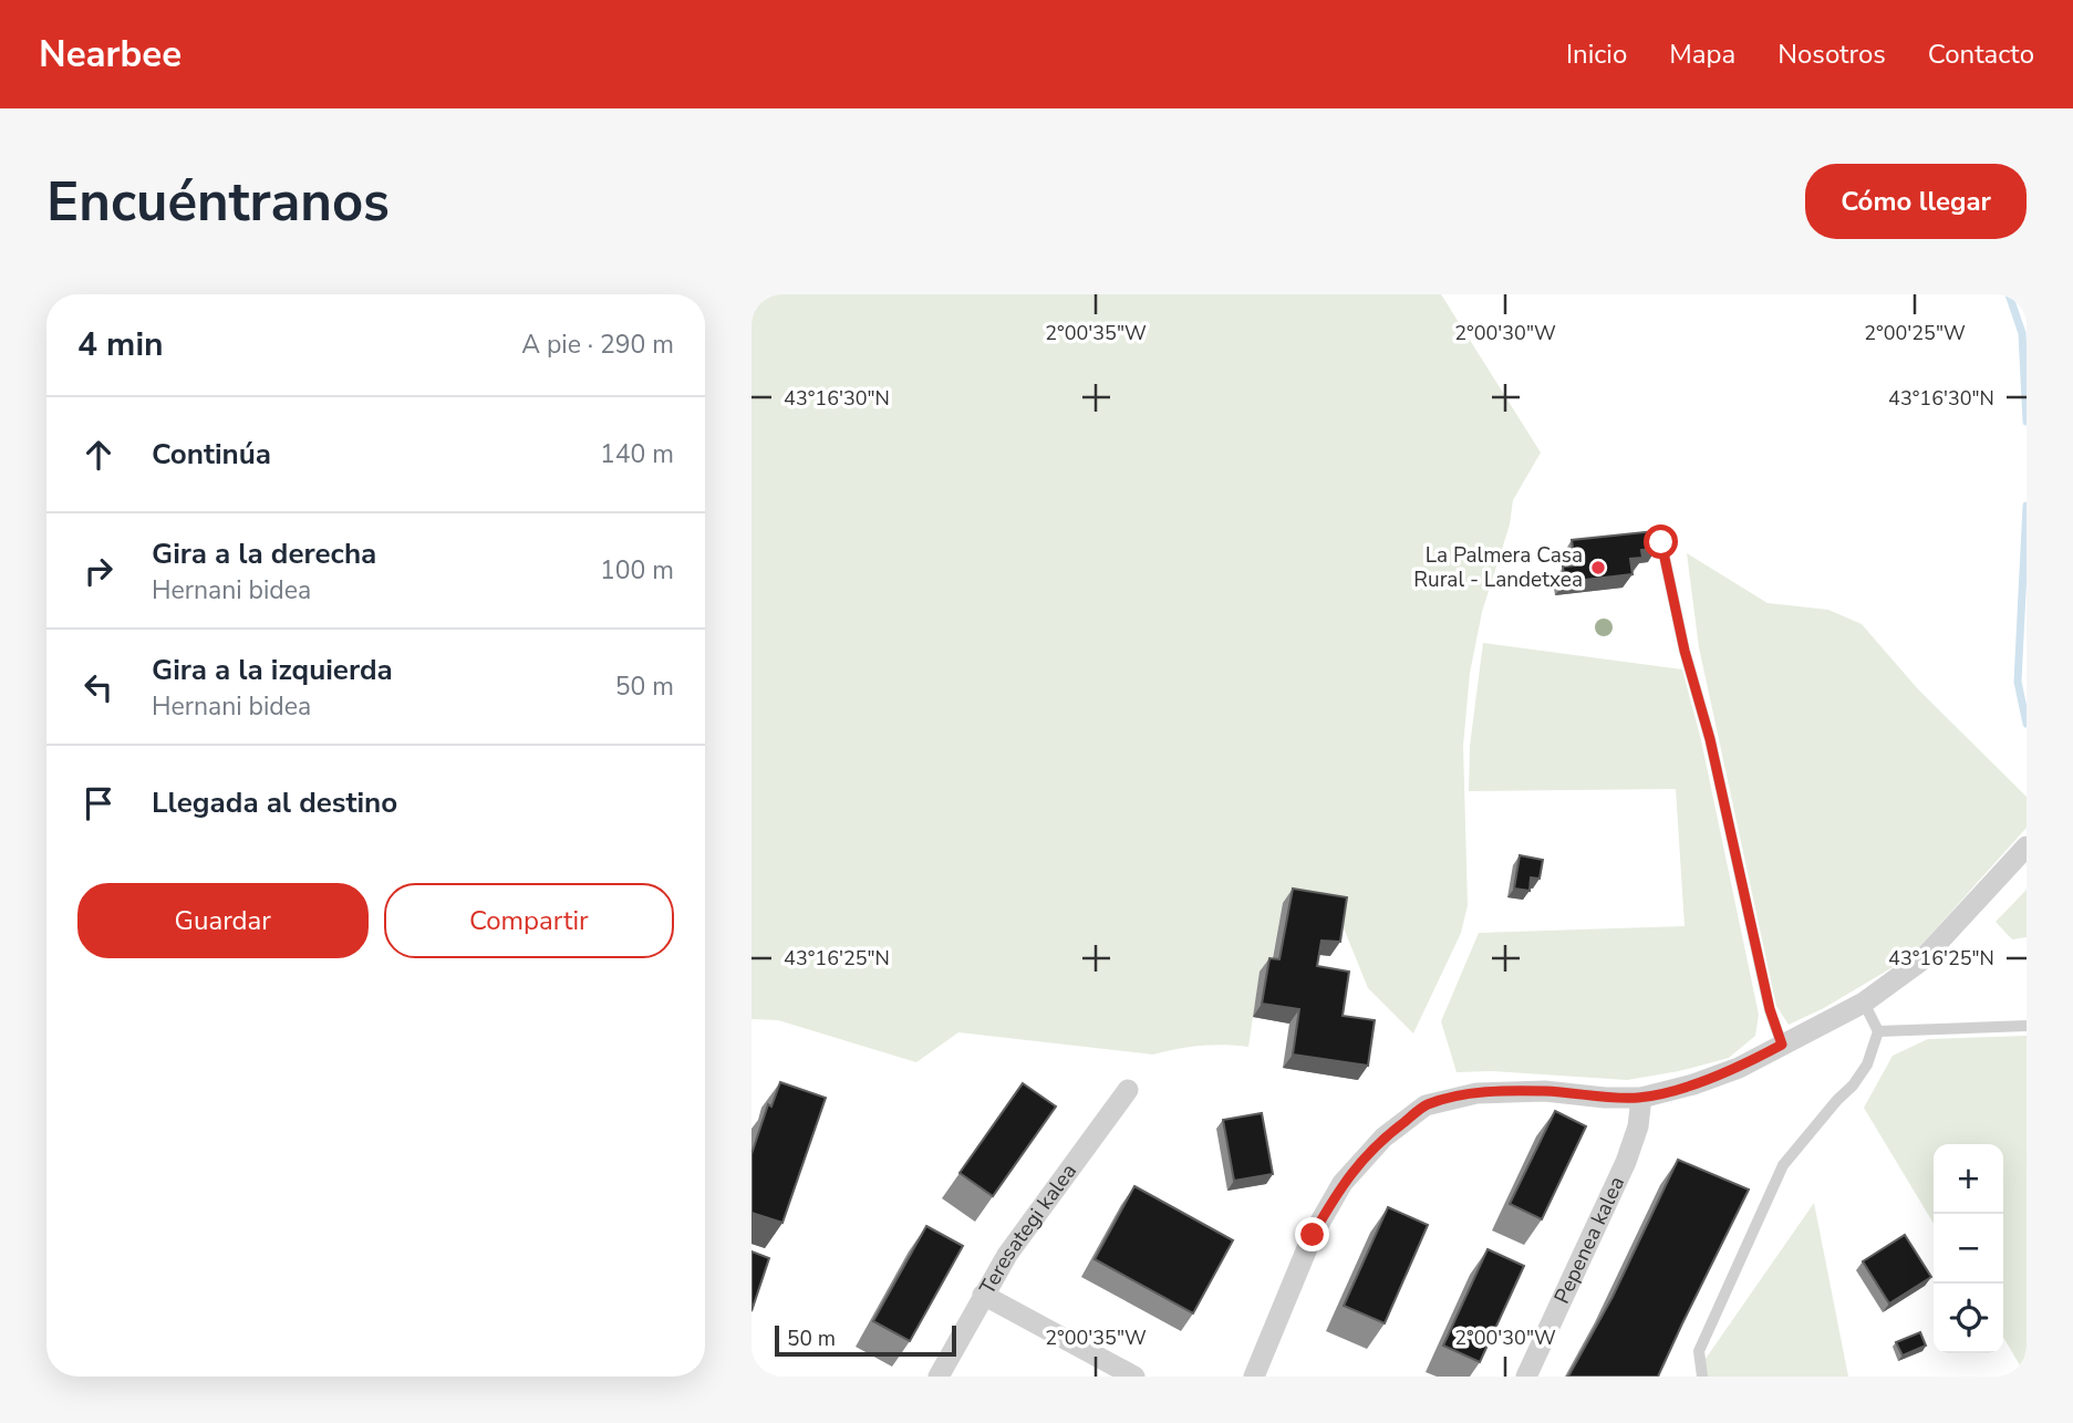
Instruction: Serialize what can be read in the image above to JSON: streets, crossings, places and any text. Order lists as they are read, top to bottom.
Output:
{
  "streets": {
    "street": ["Teresategi kalea", "Pepenea kalea"]
  },
  "places": ["La Palmera Casa Rural - Landetxea"],
  "scale_bar": "50 m",
  "page": {
    "header": "Nearbee",
    "nav": [
      "Inicio",
      "Mapa",
      "Nosotros",
      "Contacto"
    ],
    "buttons": [
      "Cómo llegar",
      ["Guardar", "Compartir"]
    ],
    "title": "Encuéntranos",
    "heading": ["4 min", "A pie · 290 m"],
    "list": [
      ["Continúa", "140 m"],
      ["Gira a la derecha", "Hernani bidea", "100 m"],
      ["Gira a la izquierda", "Hernani bidea", "50 m"],
      "Llegada al destino"
    ],
    "map_buttons": ["+", "−"],
    "scale": "50 m"
  },
  "coordinates": [
    "2°00'35\"W",
    "2°00'30\"W",
    "2°00'25\"W",
    "43°16'30\"N",
    "43°16'25\"N"
  ]
}
